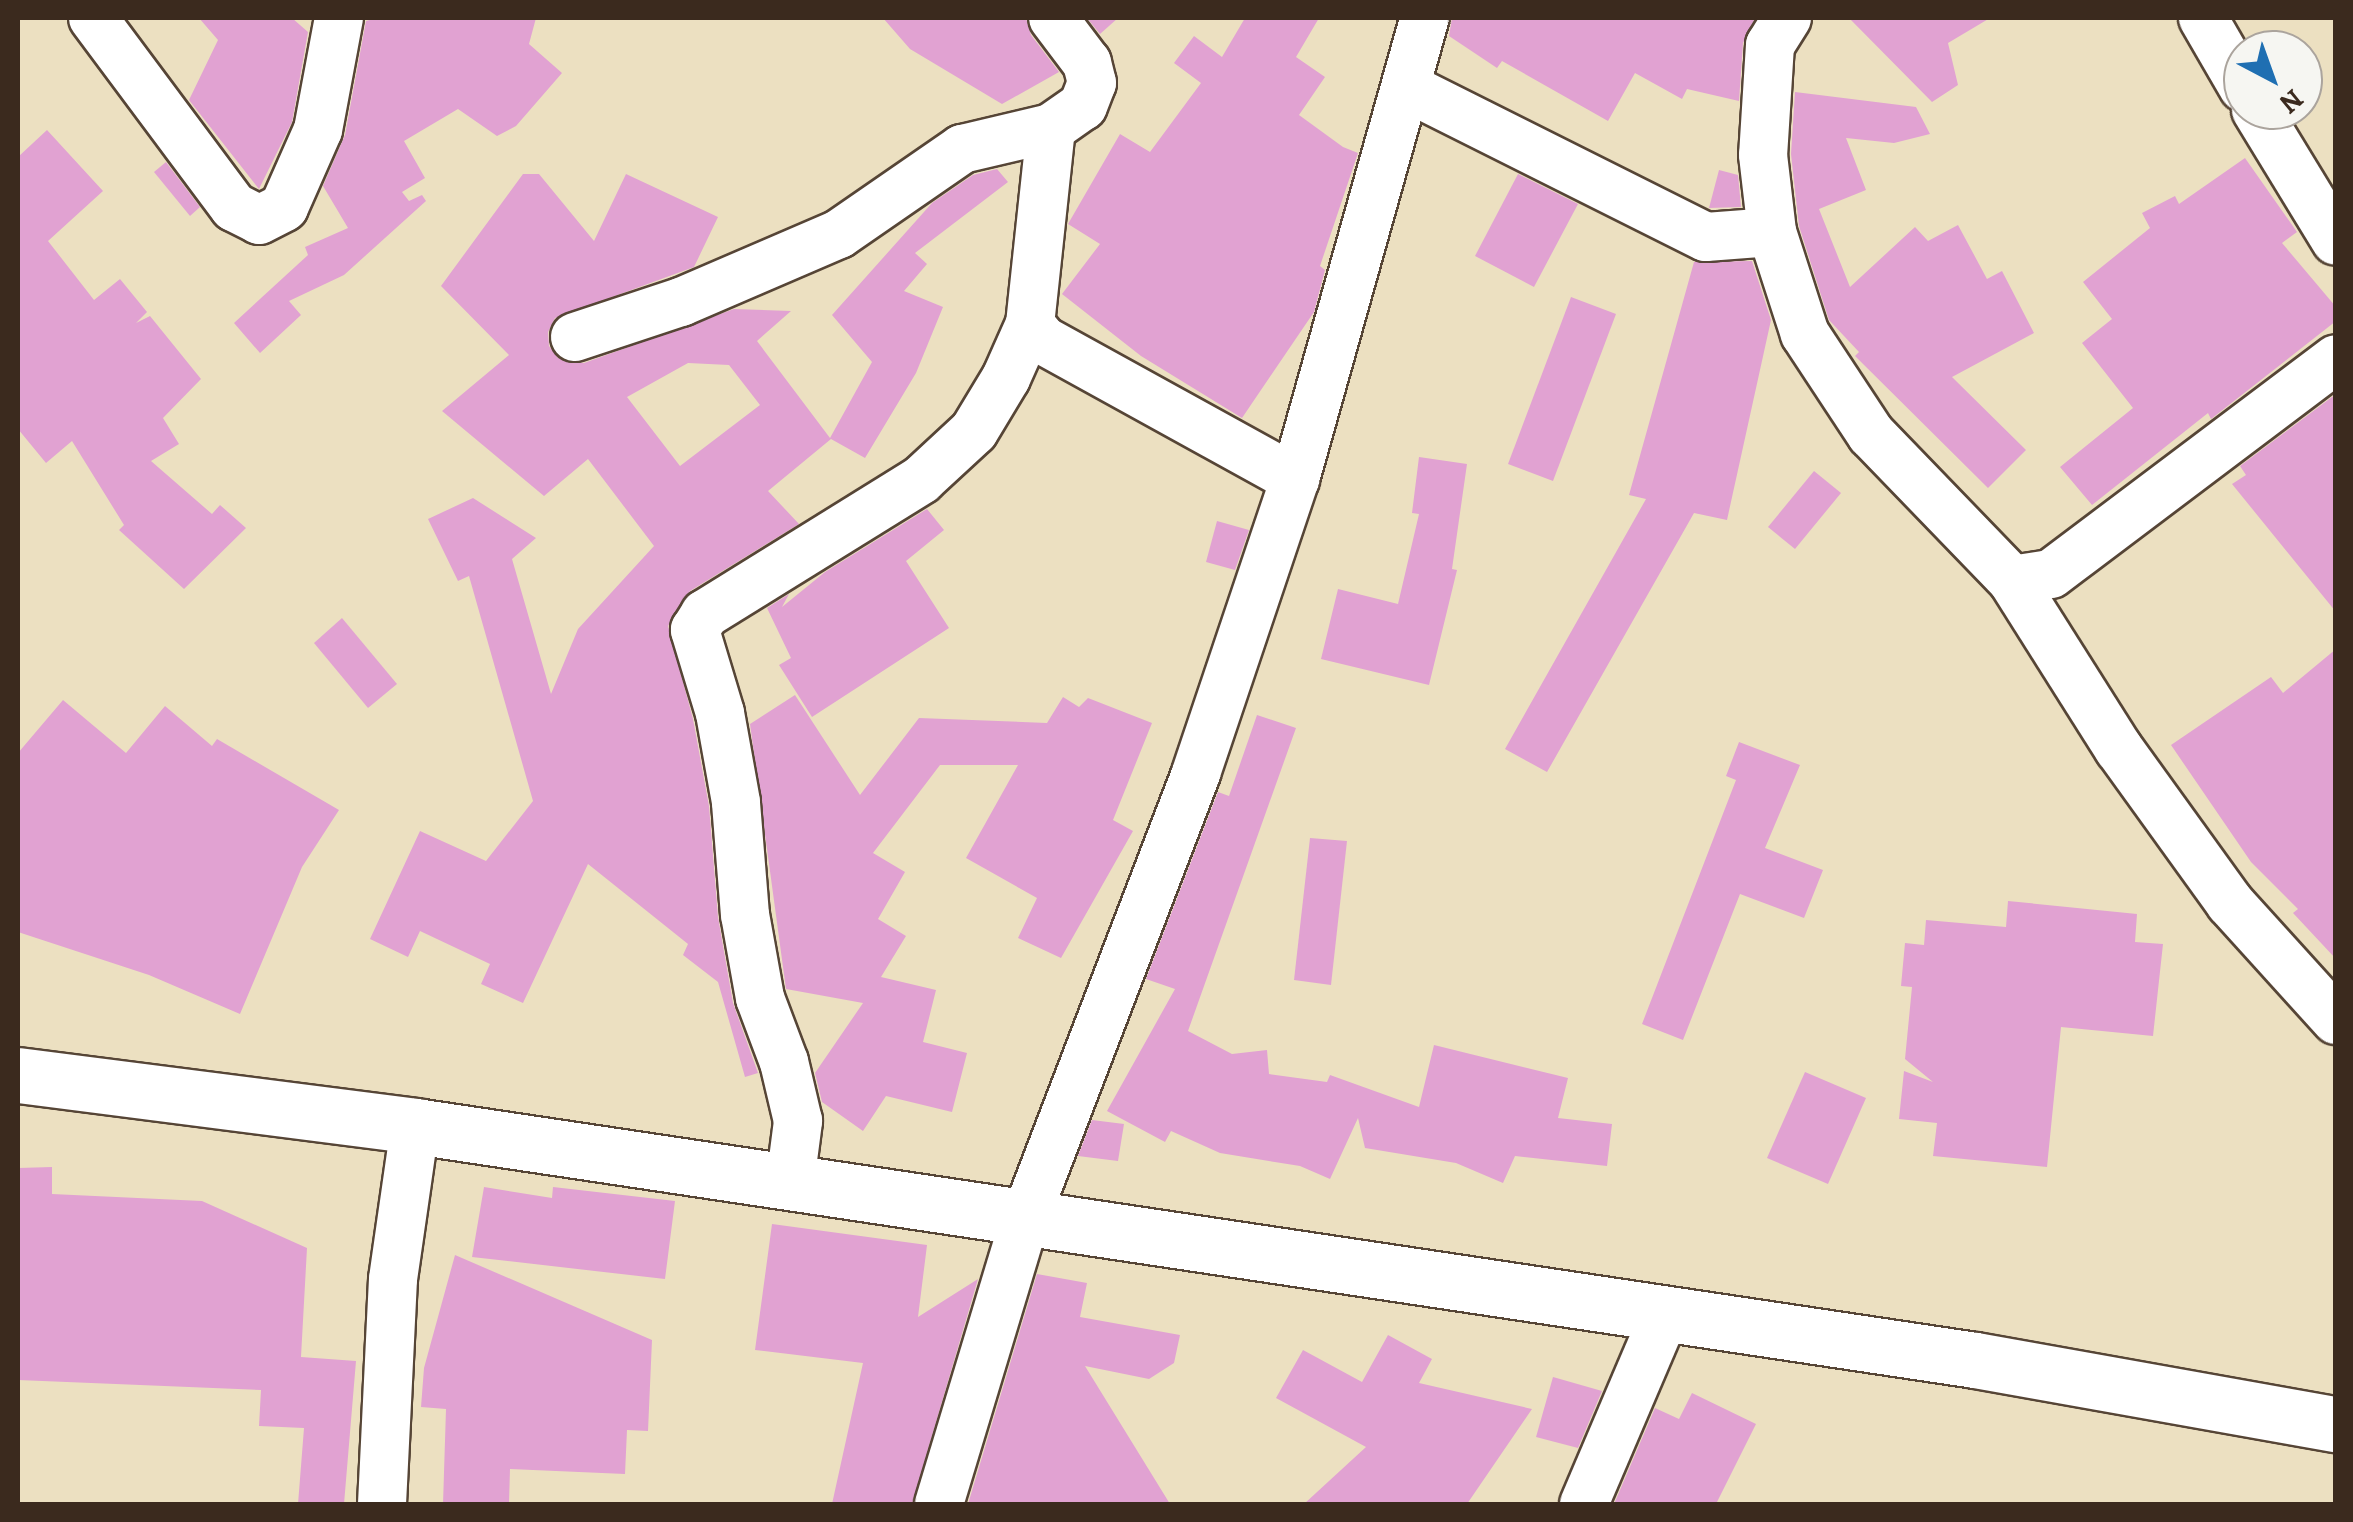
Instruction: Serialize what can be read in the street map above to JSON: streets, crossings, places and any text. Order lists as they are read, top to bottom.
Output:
{
  "north": "bottom right"
}
